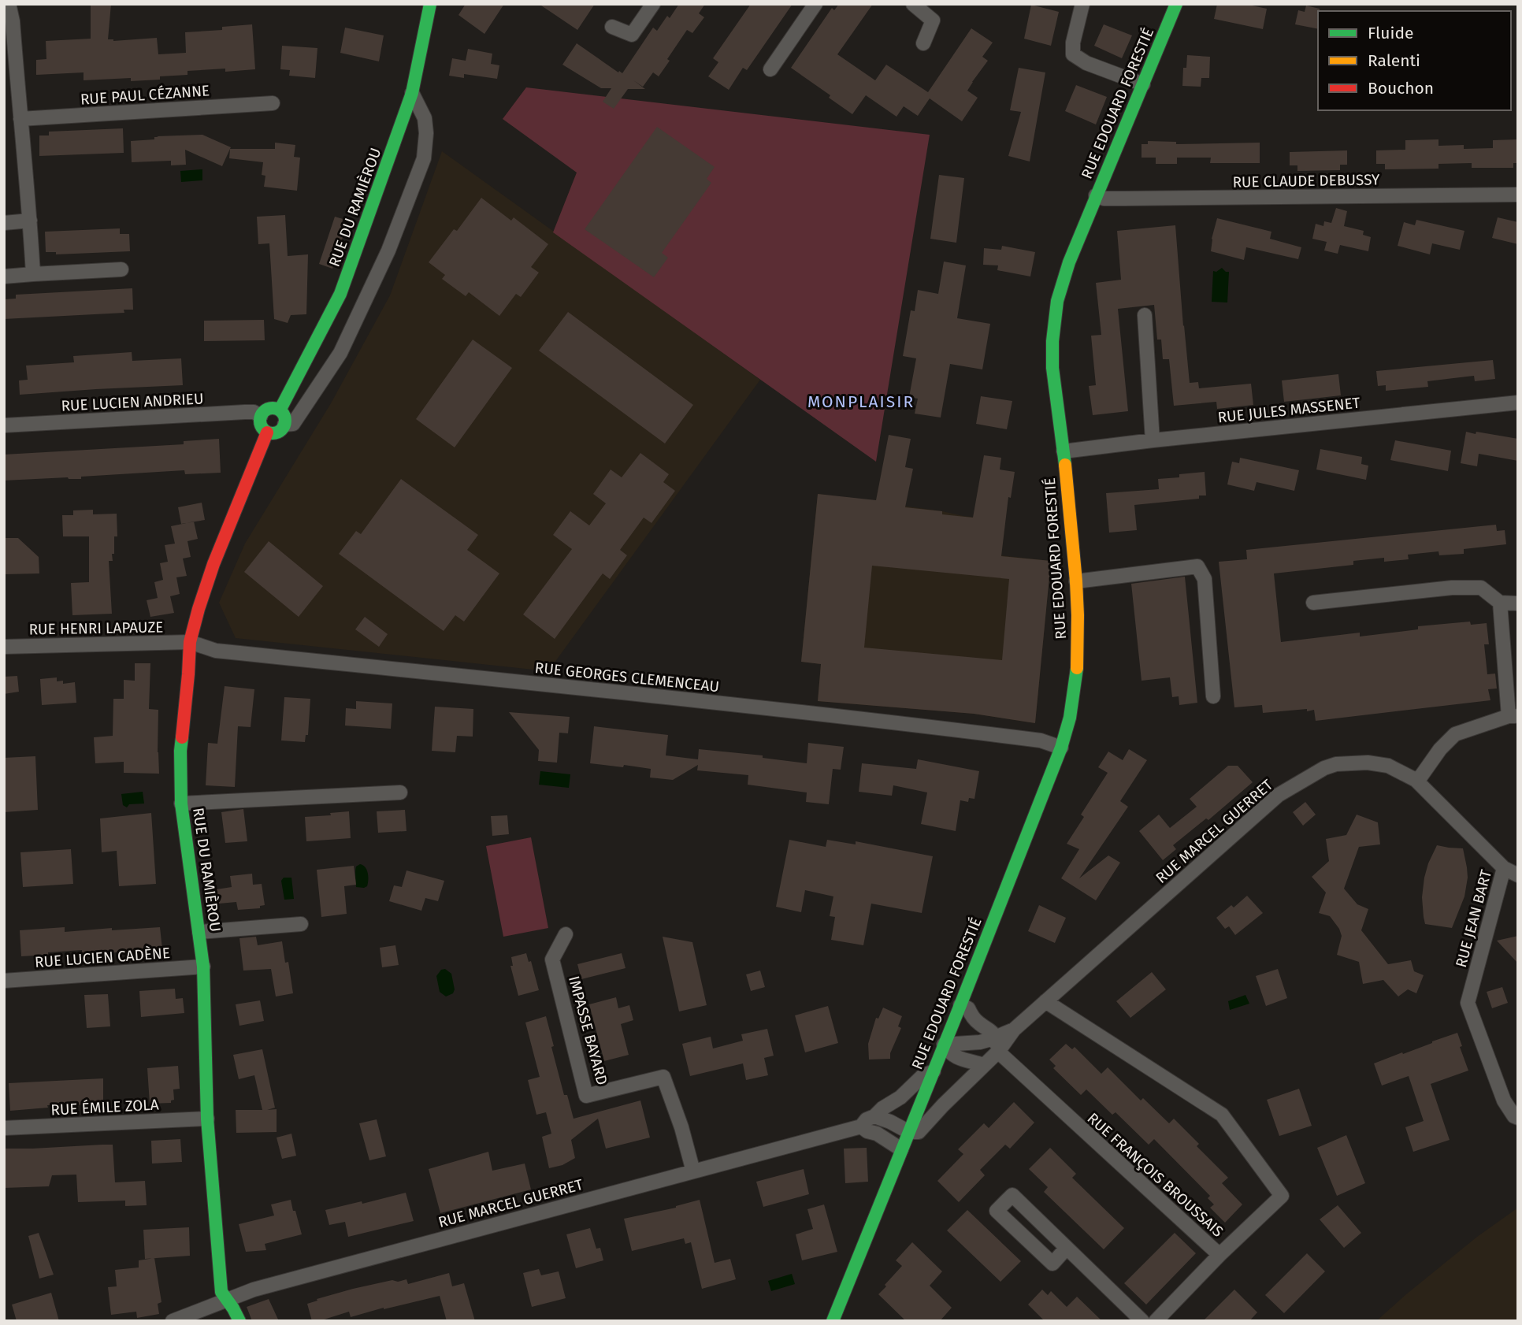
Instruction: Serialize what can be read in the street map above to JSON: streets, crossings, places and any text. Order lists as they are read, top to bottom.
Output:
{
  "streets": {
    "street": [
      "RUE PAUL CÉZANNE",
      "RUE EDOUARD FORESTIÉ",
      "RUE CLAUDE DEBUSSY",
      "RUE DU RAMIÈROU",
      "RUE LUCIEN ANDRIEU",
      "RUE JULES MASSENET",
      "RUE HENRI LAPAUZE",
      "RUE GEORGES CLEMENCEAU",
      "RUE MARCEL GUERRET",
      "RUE JEAN BART",
      "RUE LUCIEN CADÈNE",
      "IMPASSE BAYARD",
      "RUE ÉMILE ZOLA",
      "RUE FRANÇOIS BROUSSAIS"
    ]
  },
  "crossings": [
    ["RUE EDOUARD FORESTIÉ", "RUE CLAUDE DEBUSSY"],
    ["RUE EDOUARD FORESTIÉ", "RUE JULES MASSENET"],
    ["RUE EDOUARD FORESTIÉ", "RUE GEORGES CLEMENCEAU"],
    ["RUE EDOUARD FORESTIÉ", "RUE MARCEL GUERRET"],
    ["RUE DU RAMIÈROU", "RUE LUCIEN ANDRIEU"],
    ["RUE DU RAMIÈROU", "RUE HENRI LAPAUZE"],
    ["RUE DU RAMIÈROU", "RUE GEORGES CLEMENCEAU"],
    ["RUE DU RAMIÈROU", "RUE MARCEL GUERRET"],
    ["RUE DU RAMIÈROU", "RUE LUCIEN CADÈNE"],
    ["RUE DU RAMIÈROU", "RUE ÉMILE ZOLA"],
    ["RUE HENRI LAPAUZE", "RUE GEORGES CLEMENCEAU"],
    ["RUE MARCEL GUERRET", "RUE JEAN BART"],
    ["RUE MARCEL GUERRET", "IMPASSE BAYARD"],
    ["RUE MARCEL GUERRET", "RUE FRANÇOIS BROUSSAIS"]
  ],
  "districts": ["MONPLAISIR"],
  "legend": ["Fluide", "Ralenti", "Bouchon"]
}
